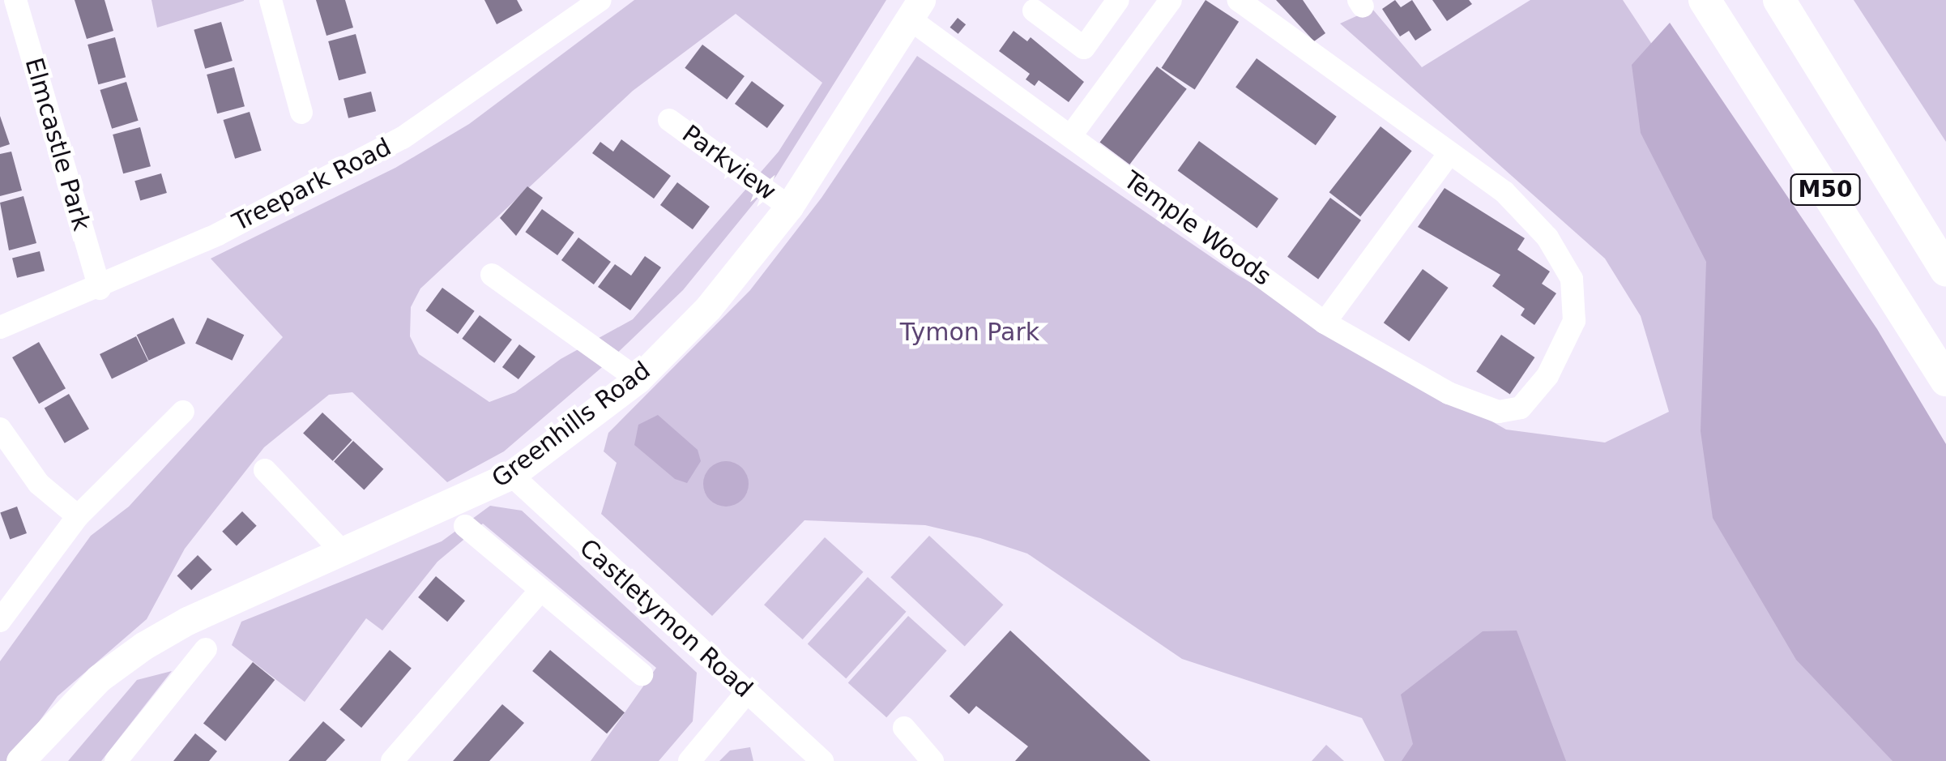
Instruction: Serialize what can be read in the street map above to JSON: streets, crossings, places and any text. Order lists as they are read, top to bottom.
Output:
{
  "streets": {
    "highway": ["M50"],
    "main road": ["Greenhills Road"],
    "street": [
      "Elmcastle Park",
      "Parkview",
      "Treepark Road",
      "Temple Woods",
      "Castletymon Road"
    ]
  },
  "crossings": [
    ["Elmcastle Park", "Treepark Road"],
    ["Parkview", "Greenhills Road"],
    ["Temple Woods", "Greenhills Road"],
    ["Greenhills Road", "Castletymon Road"]
  ],
  "parks": ["Tymon Park"]
}
